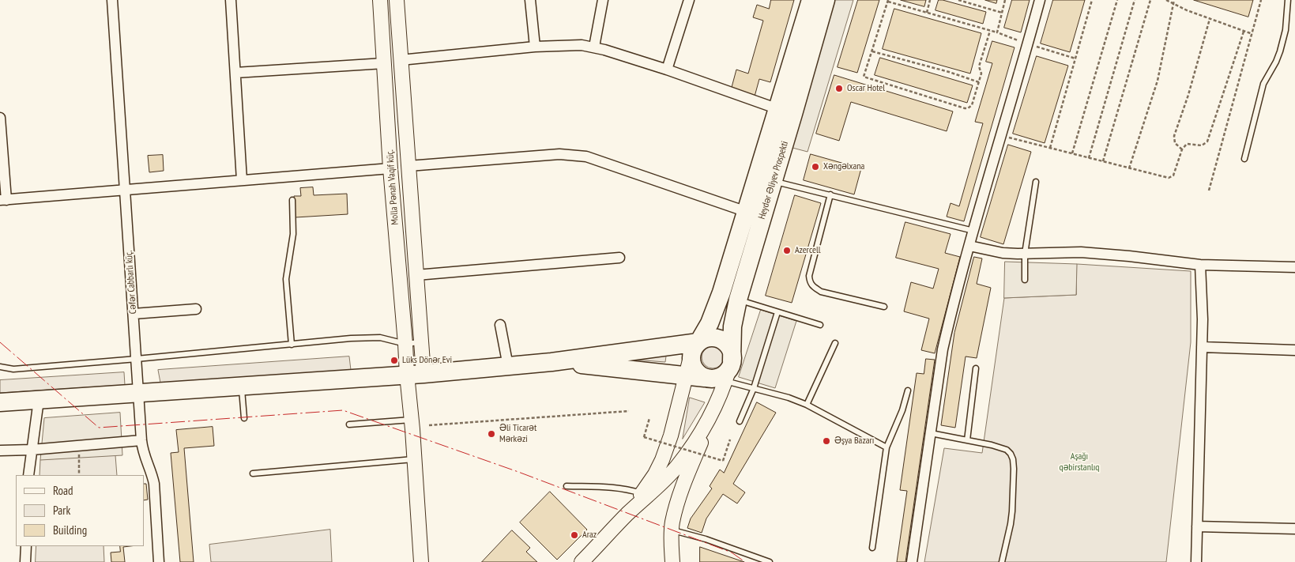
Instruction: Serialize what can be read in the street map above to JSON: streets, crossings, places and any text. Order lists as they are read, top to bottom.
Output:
{
  "streets": {
    "highway": ["Heydər Əliyev Prospekti"],
    "street": ["Molla Pənah Vaqif küç.", "Cəfər Cabbarlı küç."]
  },
  "parks": ["Aşağı qəbirstanlıq"],
  "places": [
    "Oscar Hotel",
    "Xəngəlxana",
    "Azercell",
    "Lüks Dönər Evi",
    "Əli Ticarət Mərkəzi",
    "Əşya Bazarı",
    "Araz"
  ],
  "legend": ["Road", "Park", "Building"]
}
